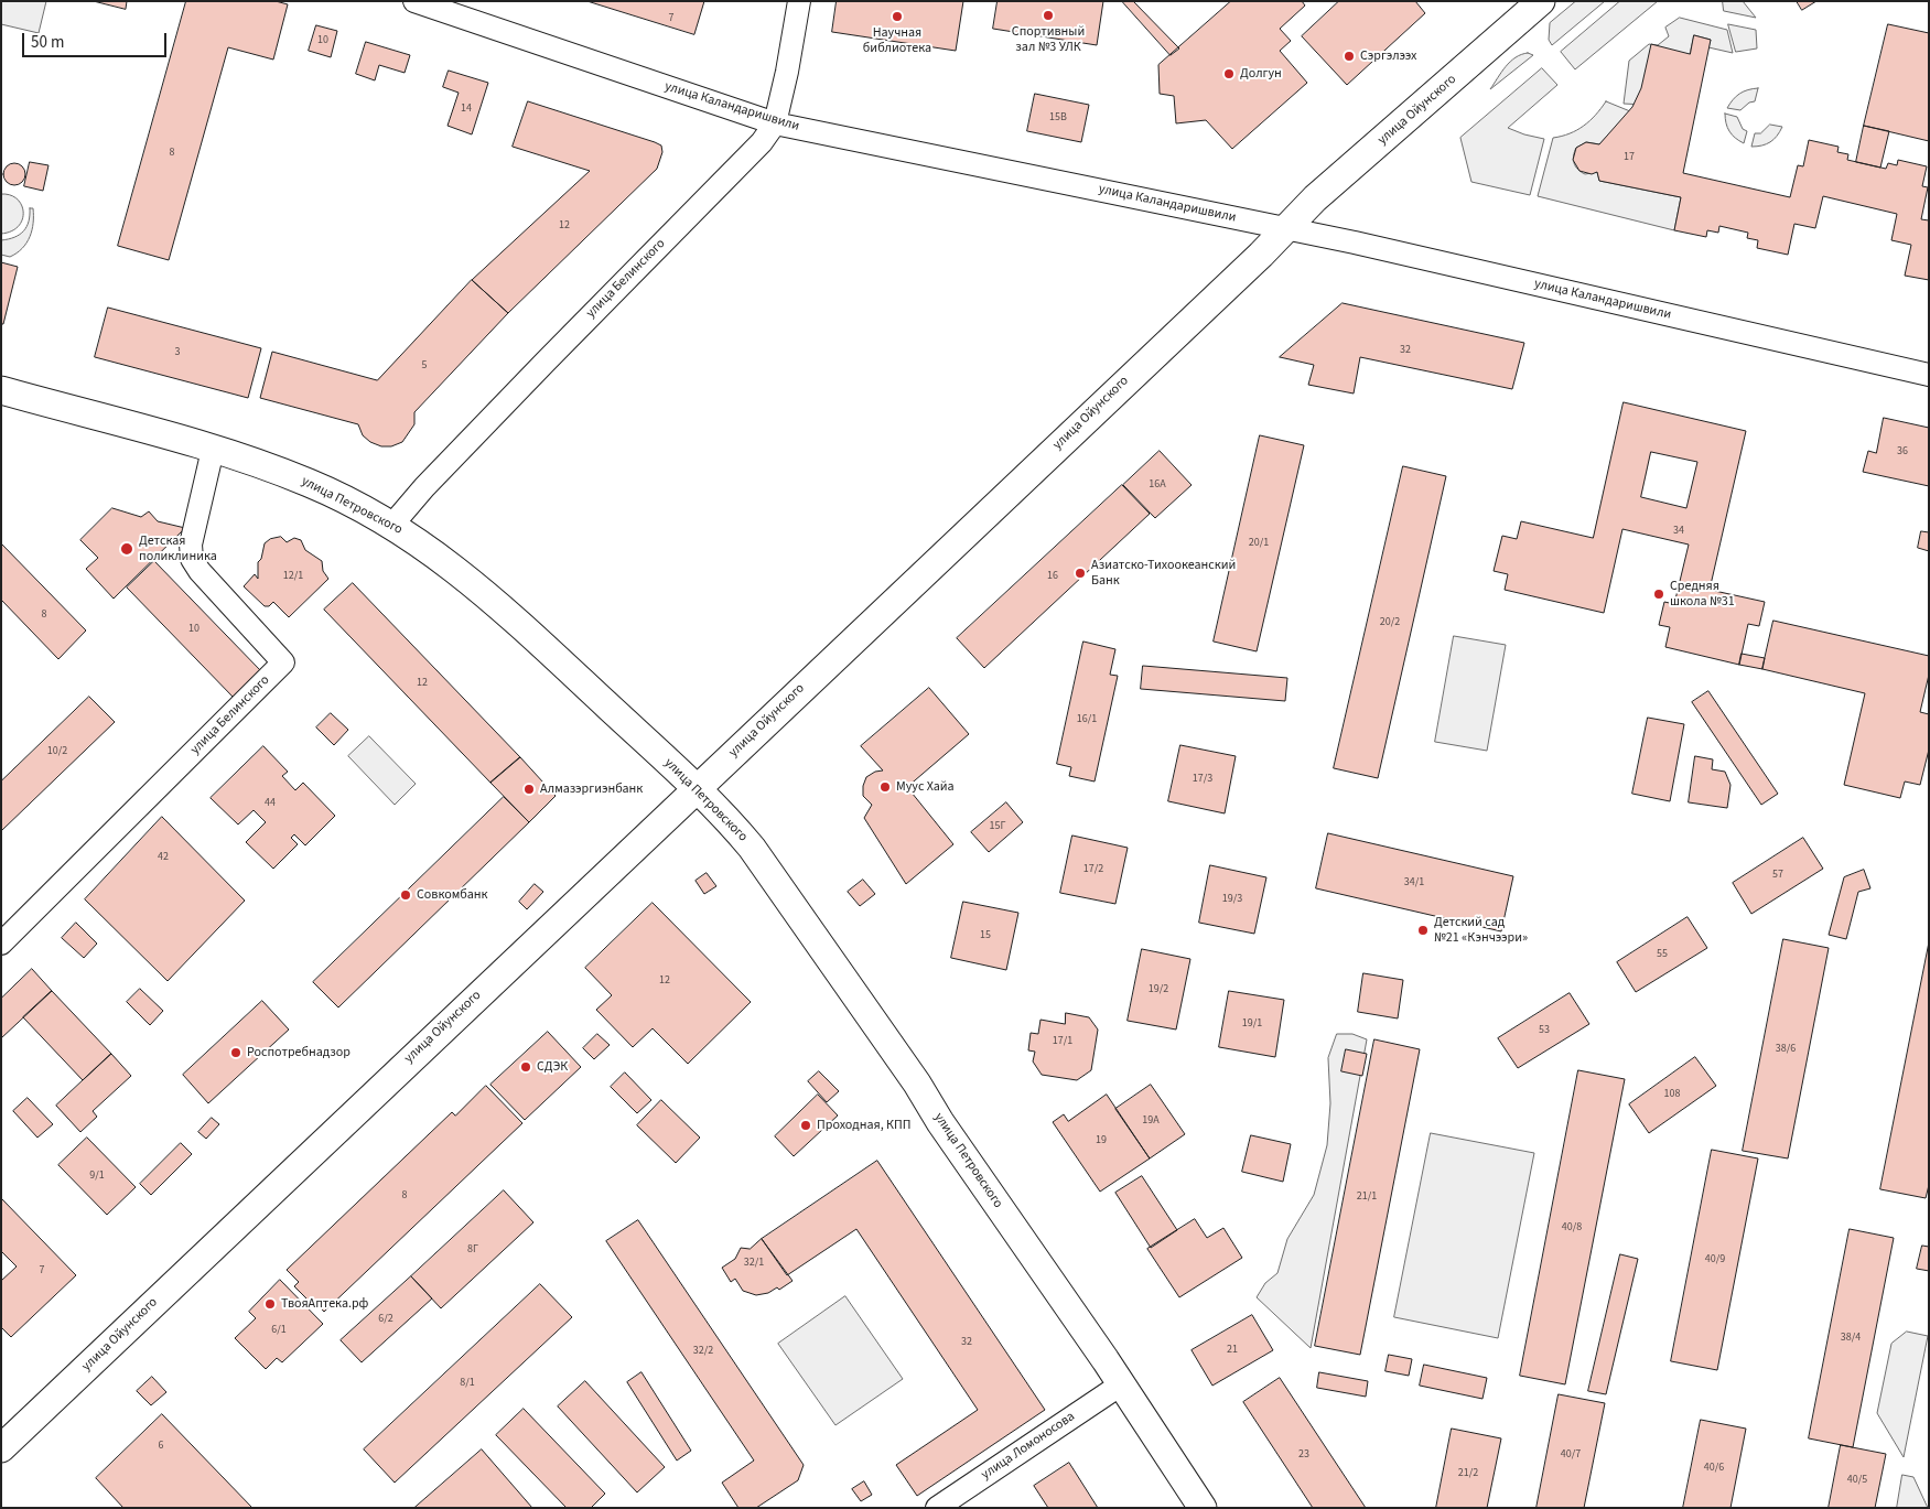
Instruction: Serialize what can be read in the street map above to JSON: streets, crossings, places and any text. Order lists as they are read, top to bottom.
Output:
{
  "streets": {
    "main road": ["улица Ойунского", "улица Петровского"],
    "street": ["улица Каландаришвили", "улица Белинского", "улица Ломоносова"]
  },
  "crossings": [
    ["улица Каландаришвили", "улица Ойунского"],
    ["улица Каландаришвили", "улица Белинского"],
    ["улица Ойунского", "улица Петровского"],
    ["улица Белинского", "улица Петровского"],
    ["улица Петровского", "улица Ломоносова"]
  ],
  "places": [
    "Спортивный зал №3 УЛК",
    "Научная библиотека",
    "Сэргэлээх",
    "Долгун",
    "Детская поликлиника",
    "Азиатско-Тихоокеанский Банк",
    "Средняя школа №31",
    "Муус Хайа",
    "Алмазэргиэнбанк",
    "Совкомбанк",
    "Детский сад №21 «Кэнчээри»",
    "Роспотребнадзор",
    "СДЭК",
    "Проходная, КПП",
    "ТвояАптека.рф"
  ],
  "house_numbers": [
    "7",
    "10",
    "14",
    "15В",
    "8",
    "17",
    "12",
    "32",
    "3",
    "5",
    "36",
    "16А",
    "34",
    "20/1",
    "12/1",
    "16",
    "8",
    "20/2",
    "10",
    "12",
    "16/1",
    "10/2",
    "17/3",
    "44",
    "15Г",
    "42",
    "17/2",
    "57",
    "34/1",
    "19/3",
    "15",
    "55",
    "12",
    "19/2",
    "19/1",
    "53",
    "17/1",
    "38/6",
    "108",
    "19А",
    "19",
    "9/1",
    "8",
    "21/1",
    "40/8",
    "8Г",
    "40/9",
    "32/1",
    "7",
    "6/2",
    "6/1",
    "38/4",
    "32",
    "21",
    "32/2",
    "8/1",
    "6",
    "23",
    "40/7",
    "40/6",
    "21/2",
    "40/5"
  ],
  "scale_bar": "50 m"
}
